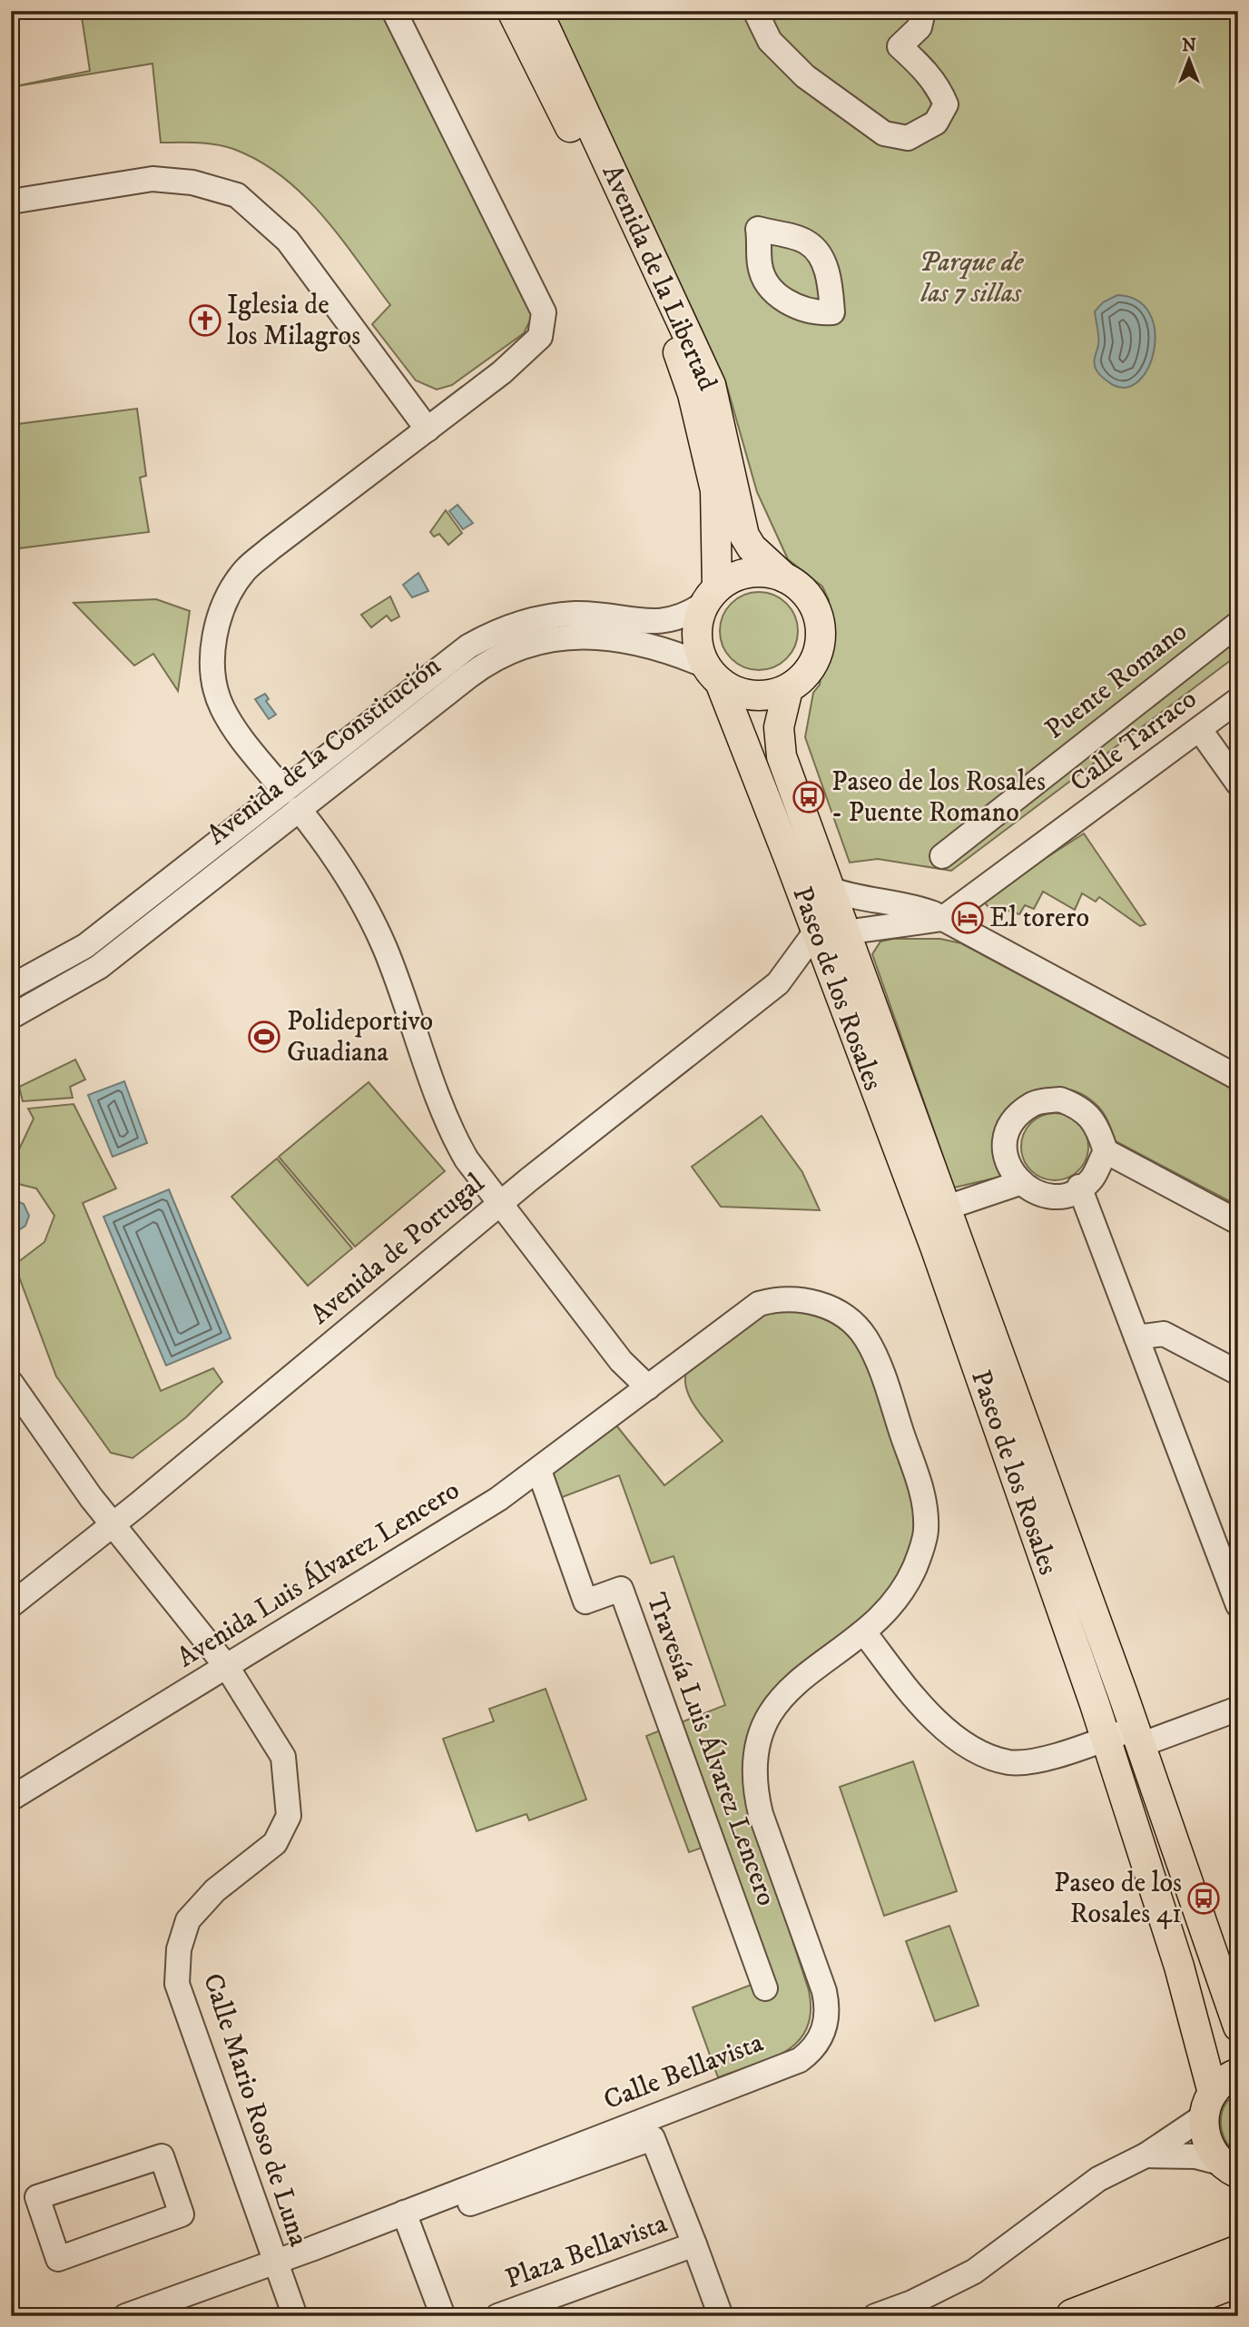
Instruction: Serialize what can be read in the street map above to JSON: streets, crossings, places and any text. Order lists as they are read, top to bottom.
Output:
{
  "streets": {
    "main road": ["Avenida de la Libertad", "Paseo de los Rosales"],
    "street": [
      "Puente Romano",
      "Calle Tarraco",
      "Avenida de la Constitución",
      "Avenida de Portugal",
      "Avenida Luis Álvarez Lencero",
      "Travesía Luis Álvarez Lencero",
      "Calle Bellavista",
      "Calle Mario Roso de Luna",
      "Plaza Bellavista"
    ]
  },
  "crossings": [
    ["Avenida de la Libertad", "Avenida de la Constitución"],
    ["Avenida de la Libertad", "Paseo de los Rosales"],
    ["Avenida de la Constitución", "Paseo de los Rosales"],
    ["Paseo de los Rosales", "Avenida de Portugal"],
    ["Avenida de Portugal", "Calle Mario Roso de Luna"],
    ["Avenida Luis Álvarez Lencero", "Travesía Luis Álvarez Lencero"],
    ["Avenida Luis Álvarez Lencero", "Calle Bellavista"],
    ["Avenida Luis Álvarez Lencero", "Calle Mario Roso de Luna"],
    ["Calle Bellavista", "Calle Mario Roso de Luna"],
    ["Calle Bellavista", "Plaza Bellavista"]
  ],
  "parks": ["Parque de las 7 sillas"],
  "places": {
    "church": ["Iglesia de los Milagros"],
    "bus stop": ["Paseo de los Rosales - Puente Romano", "Paseo de los Rosales 41"],
    "hotel": ["El torero"],
    "sports": ["Polideportivo Guadiana"]
  },
  "north": "top"
}
